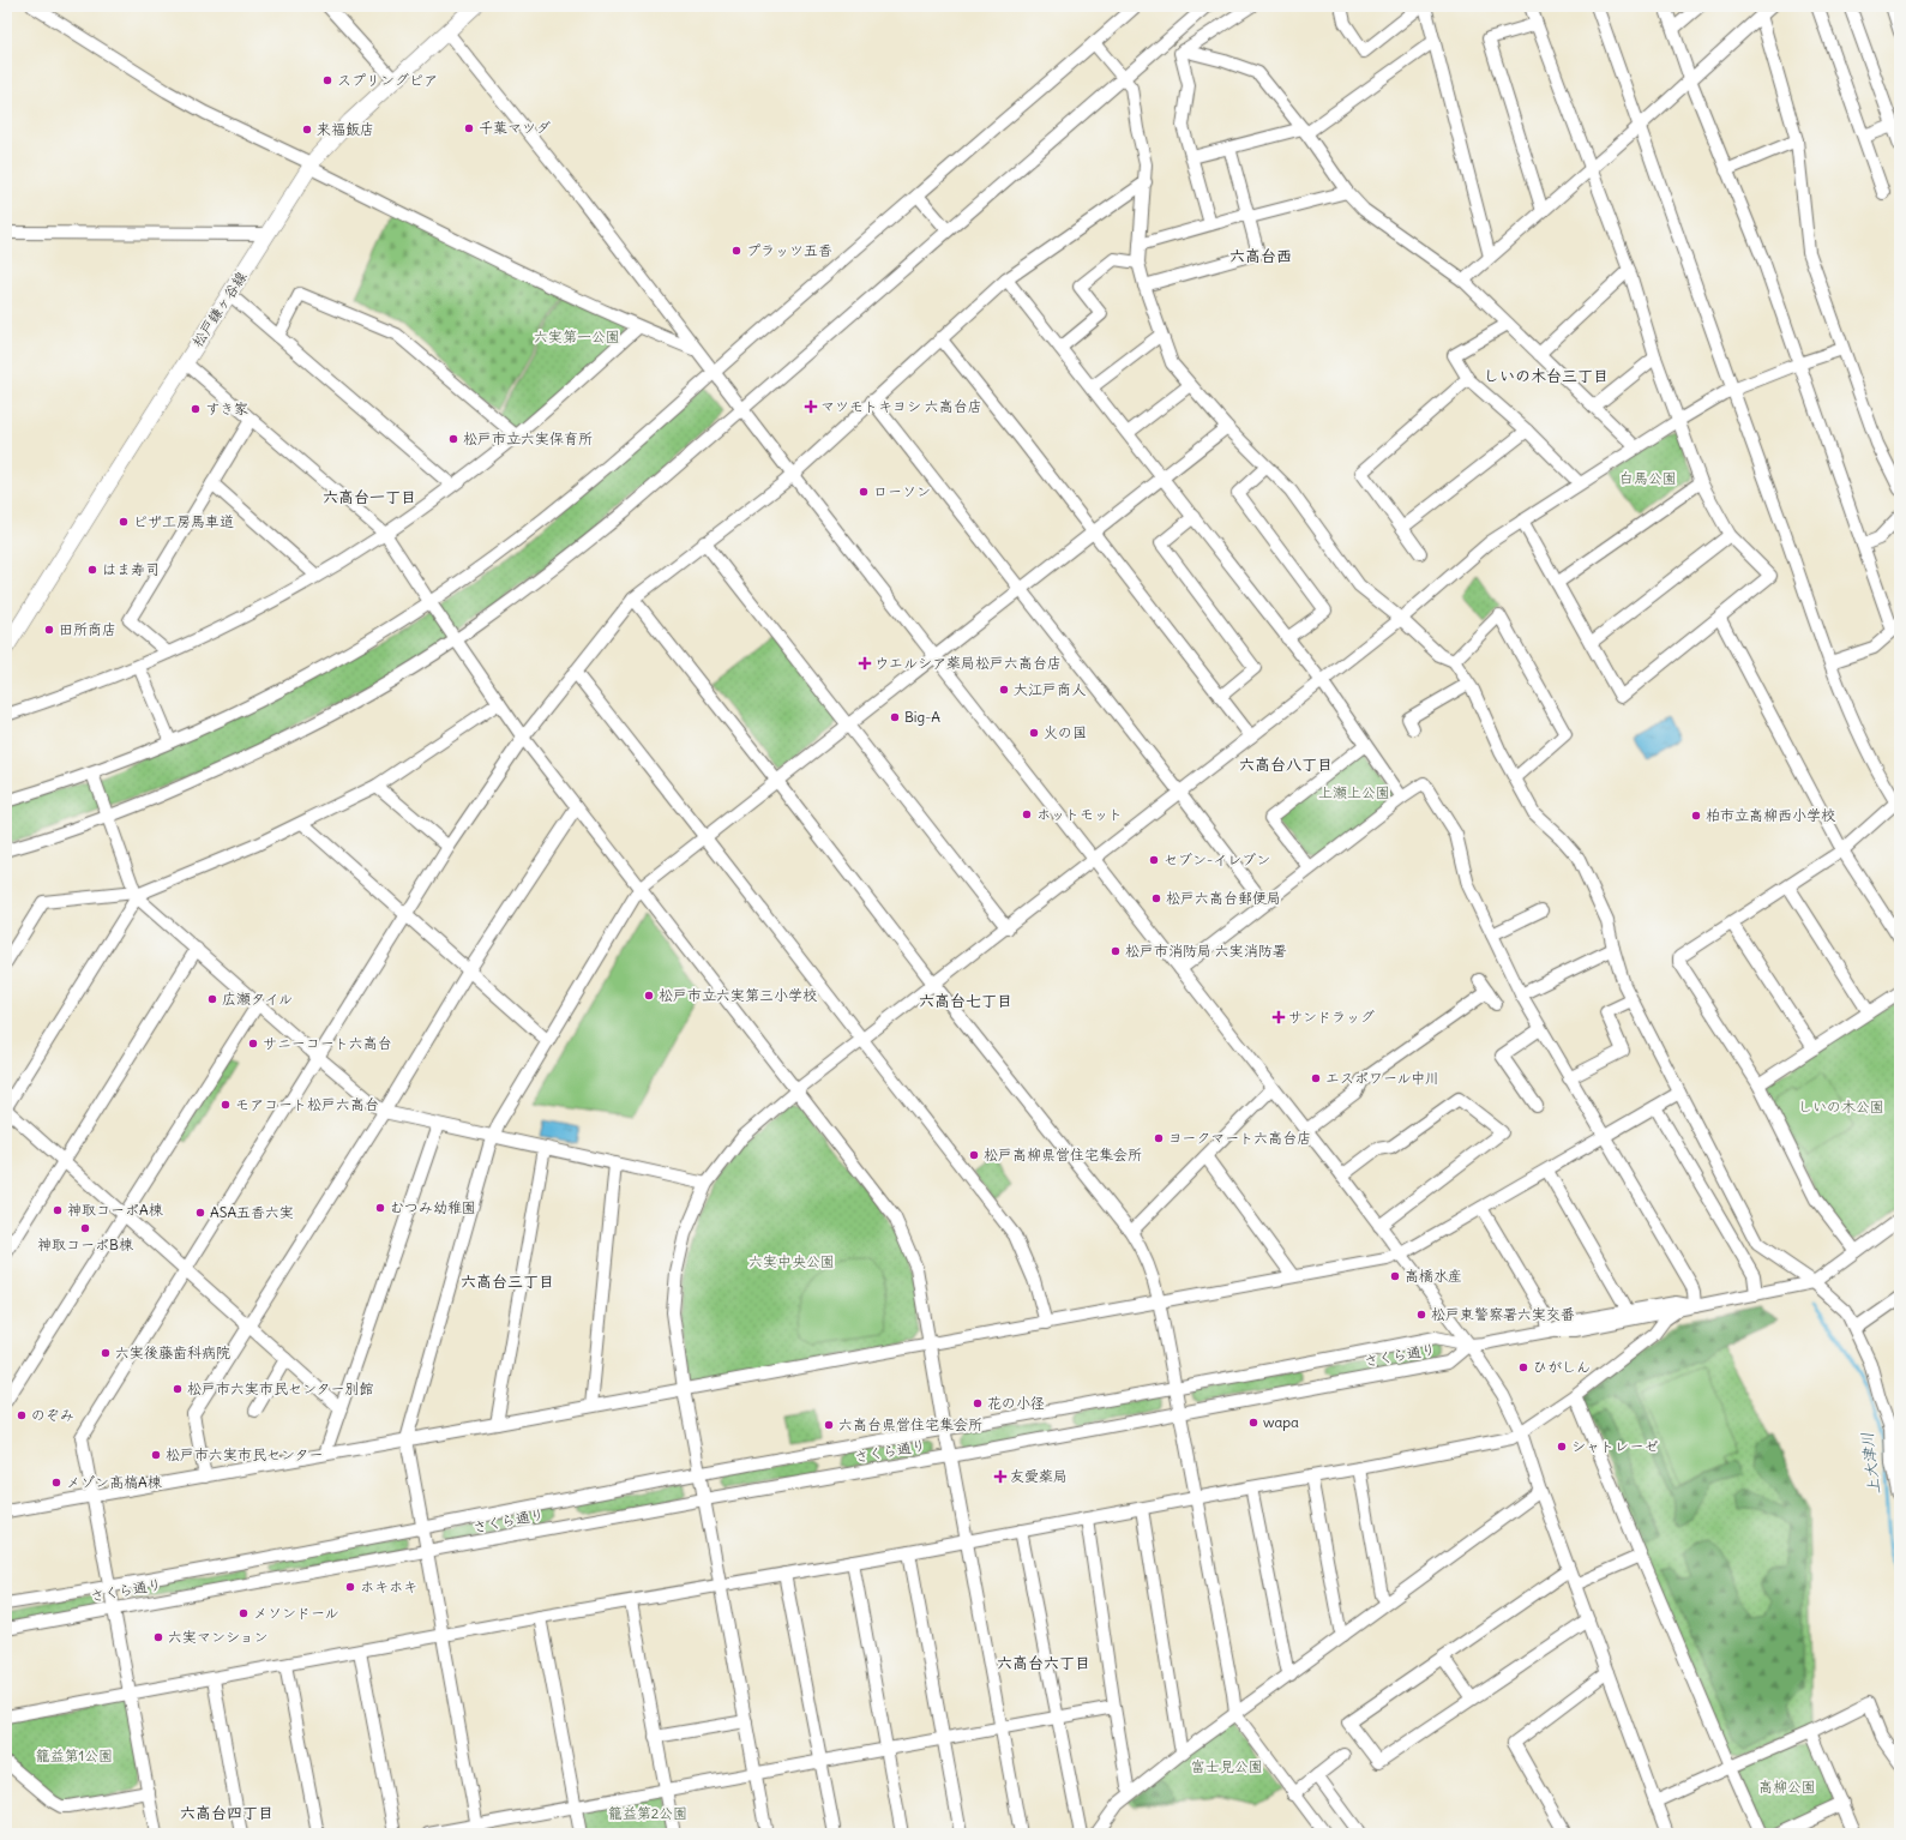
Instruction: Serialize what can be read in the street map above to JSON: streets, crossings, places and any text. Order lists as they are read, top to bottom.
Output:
{
  "streets": {
    "main road": ["松戸鎌ヶ谷線"],
    "street": ["さくら通り"]
  },
  "districts": [
    "六高台西",
    "しいの木台三丁目",
    "六高台一丁目",
    "六高台八丁目",
    "六高台七丁目",
    "六高台三丁目",
    "六高台六丁目",
    "六高台四丁目"
  ],
  "water": ["上大津川"],
  "parks": [
    "六実第一公園",
    "白馬公園",
    "上瀬上公園",
    "しいの木公園",
    "六実中央公園",
    "籠益第1公園",
    "富士見公園",
    "高柳公園",
    "籠益第2公園"
  ],
  "places": {
    "other": [
      "スプリングピア",
      "千葉マツダ",
      "来福飯店",
      "プラッツ五香",
      "すき家",
      "松戸市立六実保育所",
      "ローソン",
      "ピザ工房馬車道",
      "はま寿司",
      "田所商店",
      "大江戸商人",
      "Big-A",
      "火の国",
      "ホットモット",
      "柏市立高柳西小学校",
      "セブン-イレブン",
      "松戸六高台郵便局",
      "松戸市消防局 六実消防署",
      "松戸市立六実第三小学校",
      "広瀬タイル",
      "サニーコート六高台",
      "エスポワール中川",
      "モアコート松戸六高台",
      "ヨークマート六高台店",
      "松戸高柳県営住宅集会所",
      "むつみ幼稚園",
      "神取コーポA棟",
      "ASA五香六実",
      "神取コーポB棟",
      "高橋水産",
      "松戸東警察署六実交番",
      "六実後藤歯科病院",
      "ひがしん",
      "松戸市六実市民センター別館",
      "花の小径",
      "のぞみ",
      "wapa",
      "六高台県営住宅集会所",
      "シャトレーゼ",
      "松戸市六実市民センター",
      "メゾン髙槁A棟",
      "ホキホキ",
      "メソンドール",
      "六実マンション"
    ],
    "health": [
      "マツモトキヨシ 六高台店",
      "ウエルシア薬局松戸六高台店",
      "サンドラッグ",
      "友愛薬局"
    ]
  }
}
